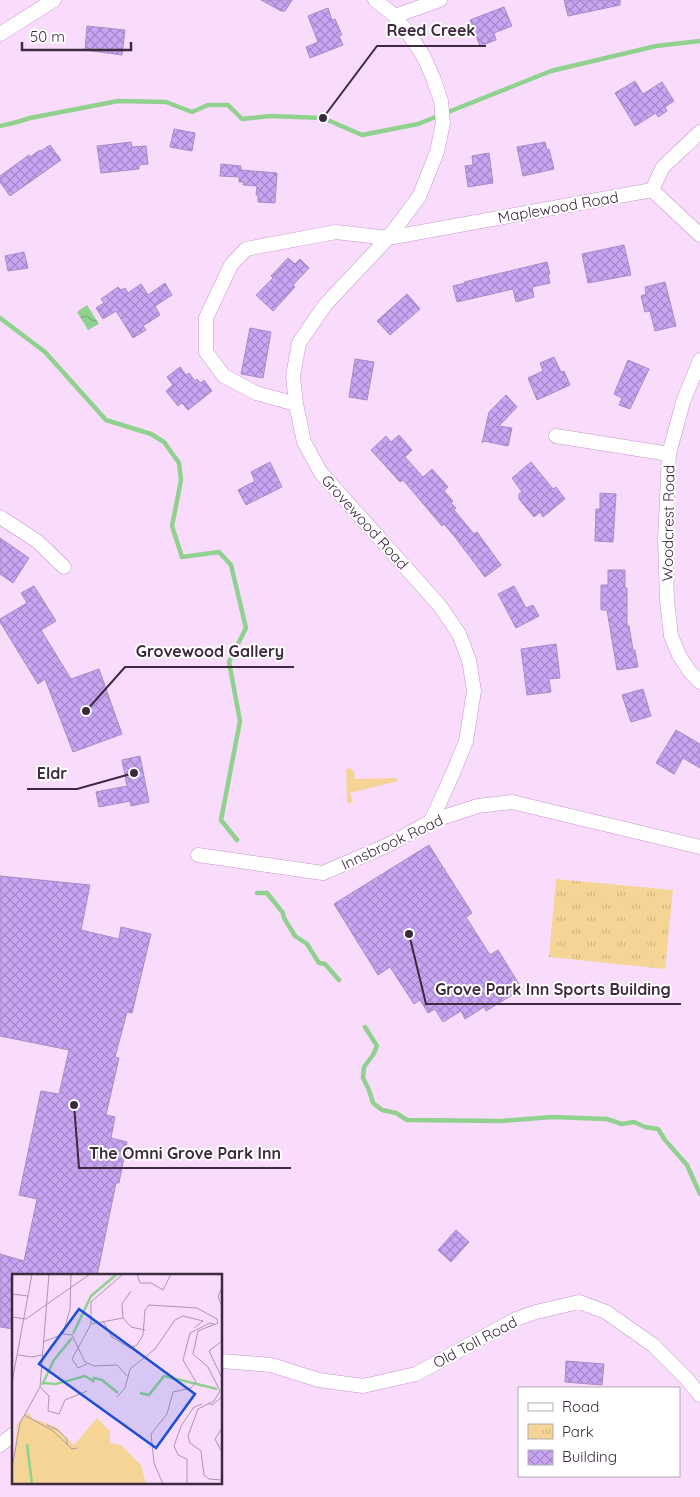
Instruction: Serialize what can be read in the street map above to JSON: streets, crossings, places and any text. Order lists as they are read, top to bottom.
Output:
{
  "streets": {
    "street": [
      "Maplewood Road",
      "Grovewood Road",
      "Woodcrest Road",
      "Innsbrook Road",
      "Old Toll Road"
    ]
  },
  "crossings": [
    ["Maplewood Road", "Grovewood Road"],
    ["Grovewood Road", "Innsbrook Road"]
  ],
  "places": [
    "Reed Creek",
    "Grovewood Gallery",
    "Eldr",
    "Grove Park Inn Sports Building",
    "The Omni Grove Park Inn"
  ],
  "legend": ["Road", "Park", "Building"],
  "scale_bar": "50 m"
}
